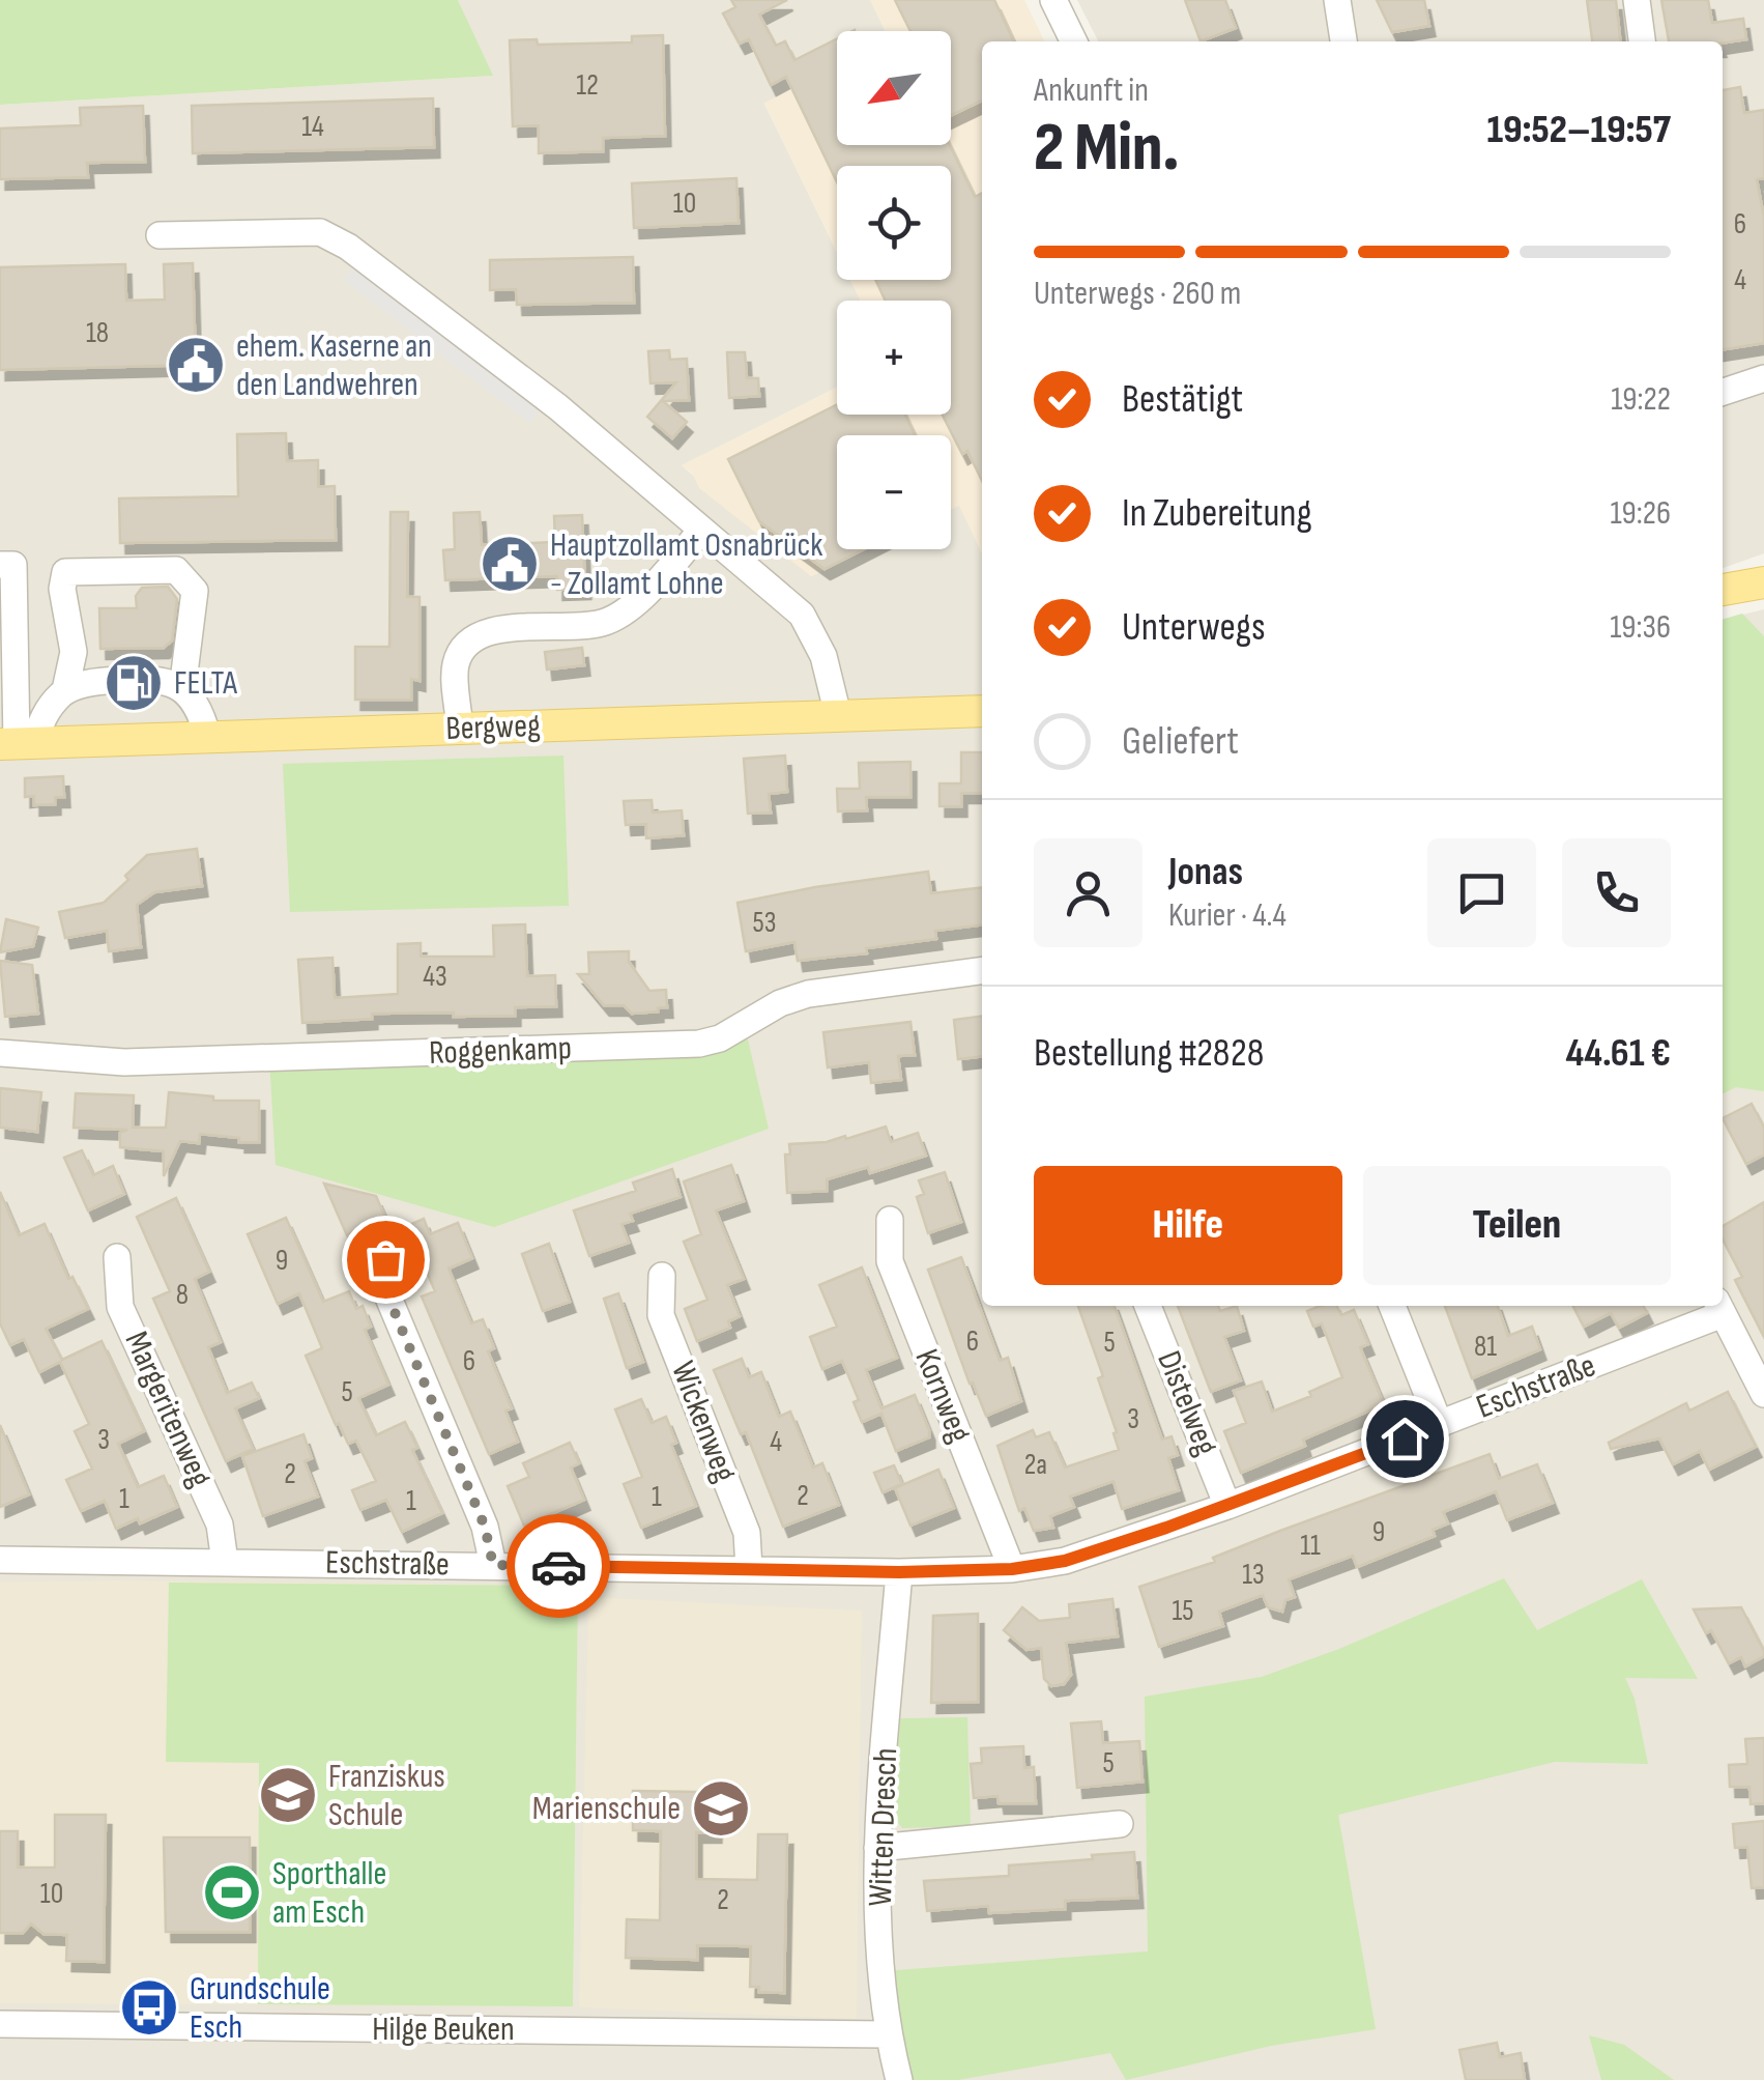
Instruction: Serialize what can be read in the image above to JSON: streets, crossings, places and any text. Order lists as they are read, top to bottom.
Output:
{
  "streets": {
    "main road": ["Bergweg"],
    "street": [
      "Roggenkamp",
      "Eschstraße",
      "Kornweg",
      "Distelweg",
      "Margeritenweg",
      "Wickenweg",
      "Witten Dresch",
      "Hilge Beuken"
    ]
  },
  "crossings": [
    ["Eschstraße", "Kornweg"],
    ["Eschstraße", "Distelweg"],
    ["Eschstraße", "Margeritenweg"],
    ["Eschstraße", "Wickenweg"],
    ["Eschstraße", "Witten Dresch"],
    ["Witten Dresch", "Hilge Beuken"]
  ],
  "places": {
    "public building": ["ehem. Kaserne an den Landwehren", "Hauptzollamt Osnabrück - Zollamt Lohne"],
    "fuel station": ["FELTA"],
    "school or university": ["Franziskus Schule", "Marienschule"],
    "sports": ["Sporthalle am Esch"],
    "bus stop": ["Grundschule Esch"]
  },
  "house_numbers": [
    "12",
    "14",
    "10",
    "6",
    "4",
    "18",
    "53",
    "43",
    "9",
    "8",
    "6",
    "5",
    "81",
    "6",
    "5",
    "3",
    "3",
    "4",
    "2a",
    "2",
    "2",
    "1",
    "1",
    "1",
    "9",
    "11",
    "13",
    "15",
    "5",
    "10",
    "2"
  ],
  "north": "bottom left",
  "page": {
    "map_buttons": ["+", "−"],
    "heading": ["2 Min.", "Ankunft in", "19:52–19:57"],
    "panel": [
      "Jonas",
      "Kurier · 4.4",
      "Bestellung #2828",
      "44.61 €"
    ],
    "bar": "Unterwegs · 260 m",
    "list": [
      ["Bestätigt", "19:22"],
      ["In Zubereitung", "19:26"],
      ["Unterwegs", "19:36"],
      "Geliefert"
    ],
    "buttons": ["Hilfe", "Teilen"]
  }
}
